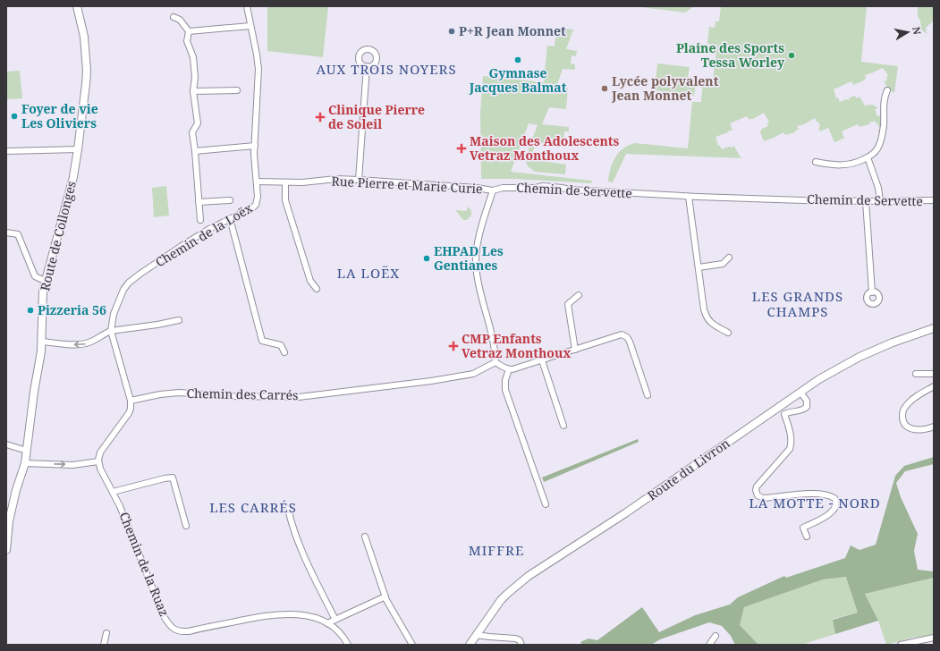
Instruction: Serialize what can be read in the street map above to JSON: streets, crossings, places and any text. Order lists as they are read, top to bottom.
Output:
{
  "streets": {
    "street": [
      "Rue Pierre et Marie Curie",
      "Chemin de Servette",
      "Chemin de la Loëx",
      "Route de Collonges",
      "Chemin des Carrés",
      "Route du Livron",
      "Chemin de la Ruaz"
    ]
  },
  "crossings": [
    ["Rue Pierre et Marie Curie", "Chemin de Servette"],
    ["Rue Pierre et Marie Curie", "Chemin de la Loëx"],
    ["Chemin de la Loëx", "Chemin des Carrés"]
  ],
  "districts": [
    "AUX TROIS NOYERS",
    "LA LOËX",
    "LES GRANDS CHAMPS",
    "LA MOTTE - NORD",
    "LES CARRÉS",
    "MIFFRE"
  ],
  "places": {
    "other": [
      "P+R Jean Monnet",
      "Plaine des Sports Tessa Worley",
      "Gymnase Jacques Balmat",
      "Lycée polyvalent Jean Monnet",
      "Foyer de vie Les Oliviers",
      "EHPAD Les Gentianes",
      "Pizzeria 56"
    ],
    "health": ["Clinique Pierre de Soleil", "Maison des Adolescents Vetraz Monthoux", "CMP Enfants Vetraz Monthoux"]
  },
  "north": "right"
}
